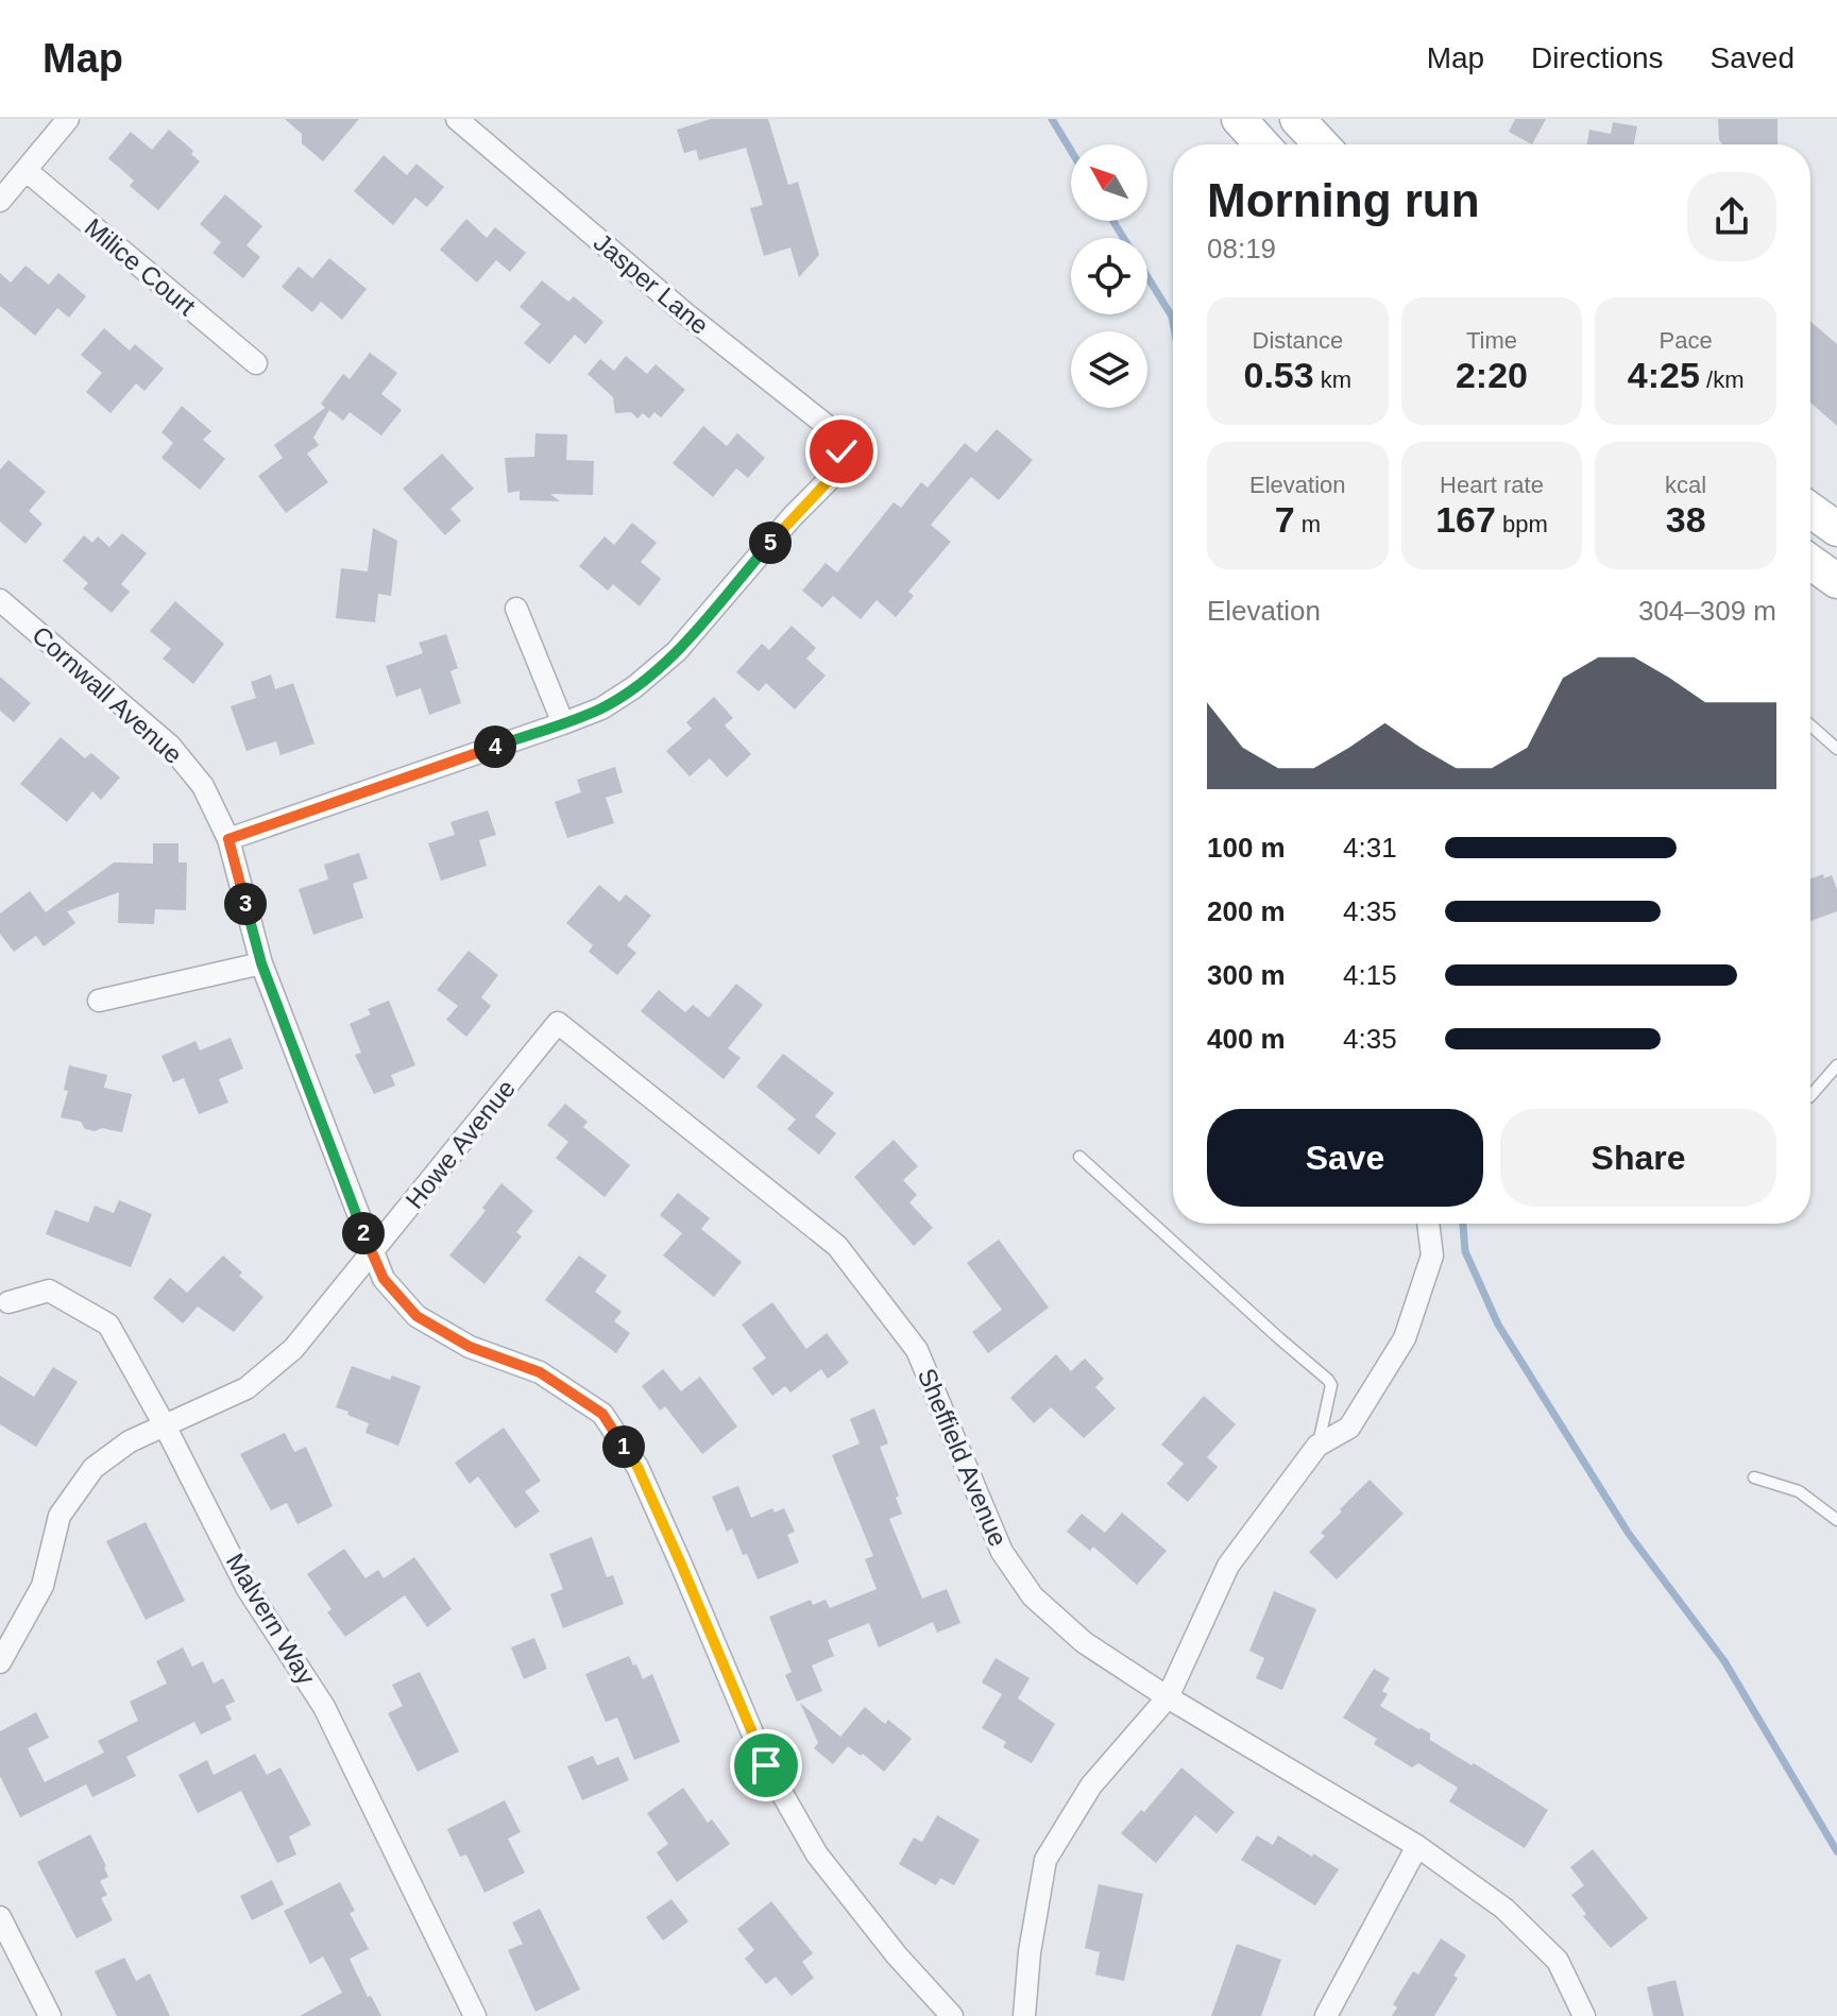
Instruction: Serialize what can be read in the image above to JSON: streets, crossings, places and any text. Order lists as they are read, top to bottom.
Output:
{
  "streets": {
    "street": [
      "Milice Court",
      "Jasper Lane",
      "Cornwall Avenue",
      "Howe Avenue",
      "Sheffield Avenue",
      "Malvern Way"
    ]
  },
  "crossings": [
    ["Cornwall Avenue", "Howe Avenue"],
    ["Howe Avenue", "Sheffield Avenue"],
    ["Howe Avenue", "Malvern Way"]
  ],
  "north": "top left",
  "page": {
    "header": "Map",
    "nav": ["Map", "Directions", "Saved"],
    "heading": ["Morning run", "08:19"],
    "stats": [
      ["Distance", "0.53 km"],
      ["Time", "2:20"],
      ["Pace", "4:25 /km"],
      ["Elevation", "7 m"],
      ["Heart rate", "167 bpm"],
      ["kcal", "38"]
    ],
    "pins": [
      "5",
      "4",
      "3",
      "2",
      "1"
    ],
    "chart": ["Elevation", "304–309 m"],
    "list": [
      {
        "name": "100 m",
        "note": "4:31"
      },
      {
        "name": "200 m",
        "note": "4:35"
      },
      {
        "name": "300 m",
        "note": "4:15"
      },
      {
        "name": "400 m",
        "note": "4:35"
      }
    ],
    "buttons": ["Save", "Share"]
  }
}
